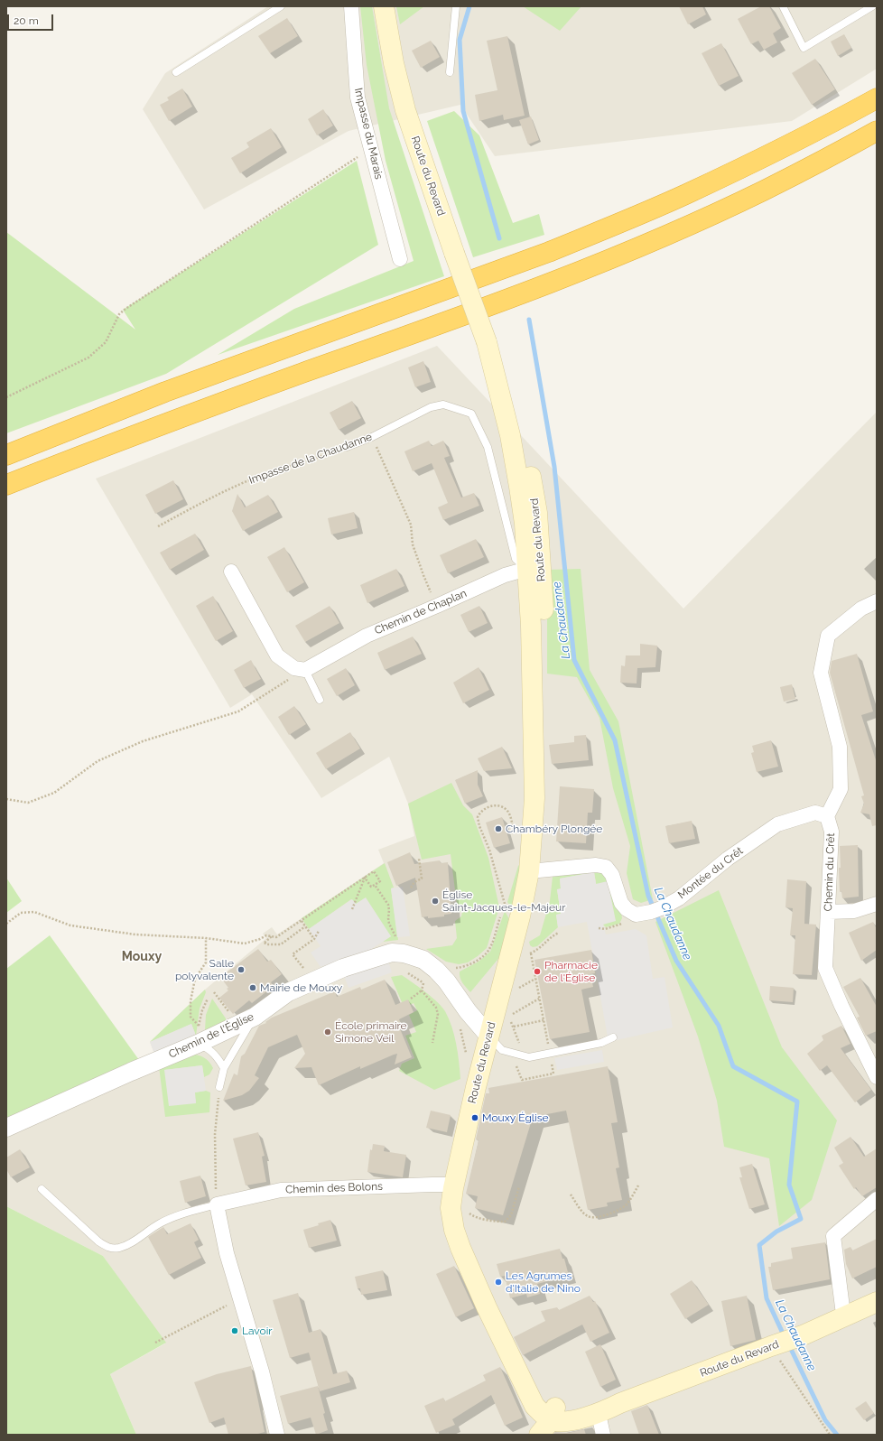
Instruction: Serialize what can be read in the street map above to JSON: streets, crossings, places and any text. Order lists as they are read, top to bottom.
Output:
{
  "streets": {
    "main road": ["Route du Revard"],
    "street": [
      "Impasse du Marais",
      "Chemin de Chaplan",
      "Chemin du Crêt",
      "Montée du Crêt",
      "Chemin de l'Église",
      "Chemin des Bolons"
    ],
    "lane": ["Impasse de la Chaudanne"]
  },
  "crossings": [
    ["Route du Revard", "Impasse de la Chaudanne"],
    ["Route du Revard", "Chemin de Chaplan"],
    ["Route du Revard", "Chemin de l'Église"],
    ["Route du Revard", "Chemin des Bolons"],
    ["Impasse de la Chaudanne", "Chemin de Chaplan"],
    ["Chemin du Crêt", "Montée du Crêt"]
  ],
  "districts": ["Mouxy"],
  "water": ["La Chaudanne"],
  "places": [
    "Chambéry Plongée",
    "Église Saint-Jacques-le-Majeur",
    "Salle polyvalente",
    "Pharmacie de l'Église",
    "Mairie de Mouxy",
    "École primaire Simone Veil",
    "Mouxy Église",
    "Les Agrumes d'Italie de Nino",
    "Lavoir"
  ],
  "scale_bar": "20 m"
}
